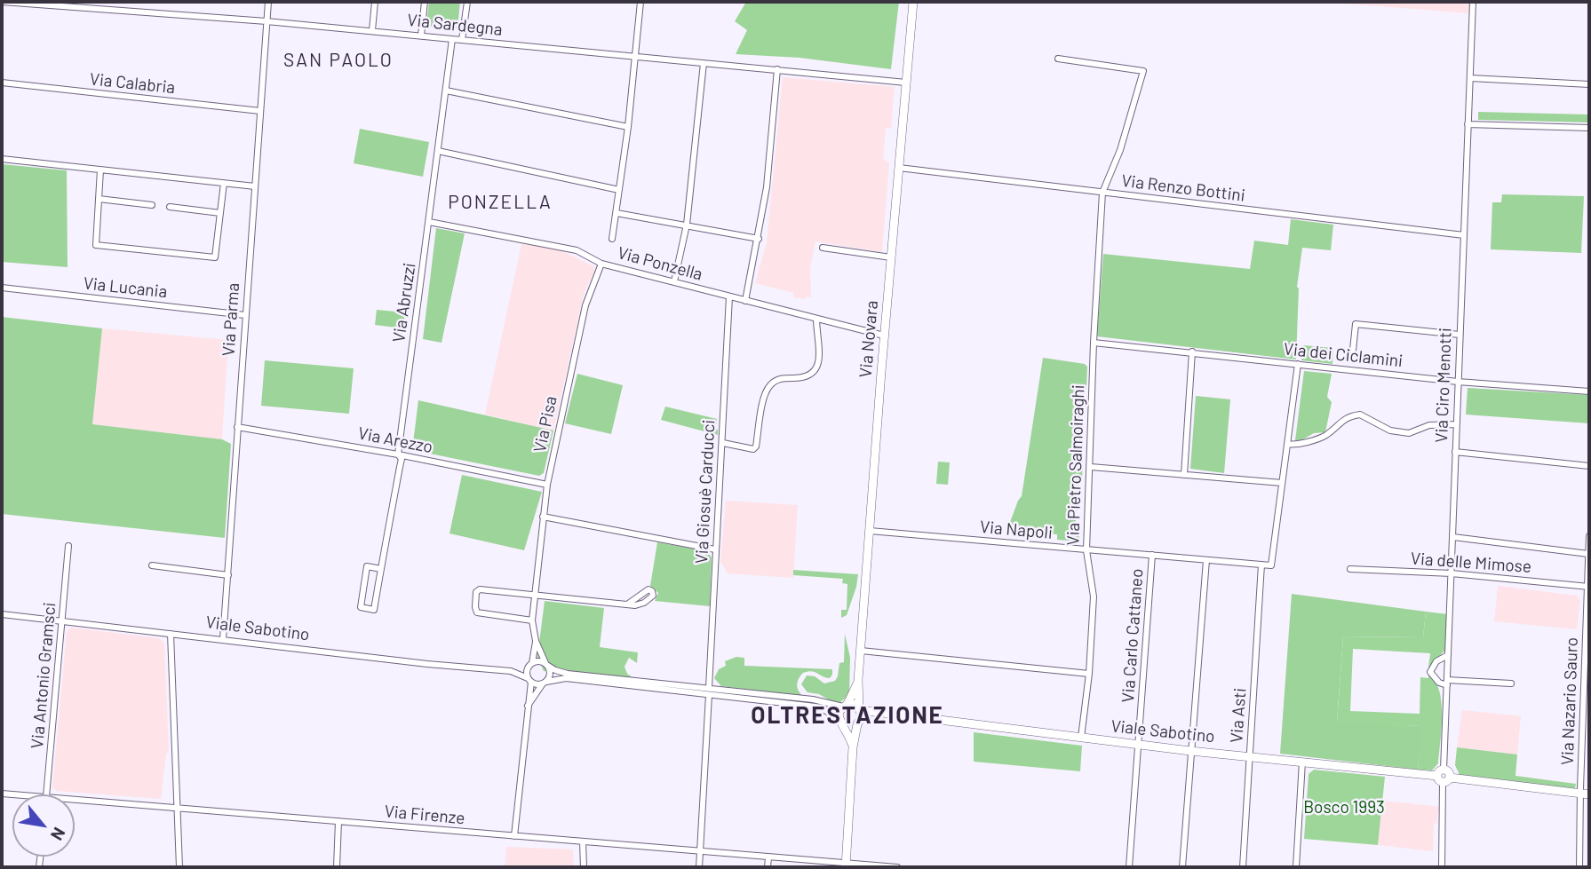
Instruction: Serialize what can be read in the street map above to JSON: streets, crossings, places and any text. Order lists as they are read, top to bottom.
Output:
{
  "streets": {
    "street": [
      "Via Sardegna",
      "Via Calabria",
      "Via Renzo Bottini",
      "Via Ponzella",
      "Via Lucania",
      "Via Abruzzi",
      "Via Parma",
      "Via Novara",
      "Via dei Ciclamini",
      "Via Ciro Menotti",
      "Via Pisa",
      "Via Arezzo",
      "Via Pietro Salmoiraghi",
      "Via Giosuè Carducci",
      "Via Napoli",
      "Via delle Mimose",
      "Viale Sabotino",
      "Via Carlo Cattaneo",
      "Via Antonio Gramsci",
      "Via Nazario Sauro",
      "Via Asti",
      "Via Firenze"
    ]
  },
  "crossings": [
    ["Via Sardegna", "Via Abruzzi"],
    ["Via Sardegna", "Via Parma"],
    ["Via Sardegna", "Via Novara"],
    ["Via Calabria", "Via Parma"],
    ["Via Renzo Bottini", "Via Novara"],
    ["Via Renzo Bottini", "Via Ciro Menotti"],
    ["Via Renzo Bottini", "Via Pietro Salmoiraghi"],
    ["Via Ponzella", "Via Abruzzi"],
    ["Via Ponzella", "Via Novara"],
    ["Via Ponzella", "Via Pisa"],
    ["Via Ponzella", "Via Giosuè Carducci"],
    ["Via Lucania", "Via Parma"],
    ["Via Abruzzi", "Via Arezzo"],
    ["Via Parma", "Via Arezzo"],
    ["Via Parma", "Viale Sabotino"],
    ["Via Novara", "Via Napoli"],
    ["Via Novara", "Viale Sabotino"],
    ["Via dei Ciclamini", "Via Ciro Menotti"],
    ["Via dei Ciclamini", "Via Pietro Salmoiraghi"],
    ["Via Ciro Menotti", "Via delle Mimose"],
    ["Via Ciro Menotti", "Viale Sabotino"],
    ["Via Pisa", "Via Arezzo"],
    ["Via Pisa", "Viale Sabotino"],
    ["Via Pietro Salmoiraghi", "Via Napoli"],
    ["Via Pietro Salmoiraghi", "Viale Sabotino"],
    ["Via Giosuè Carducci", "Via Firenze"],
    ["Via Napoli", "Via Carlo Cattaneo"],
    ["Via Napoli", "Via Asti"],
    ["Via delle Mimose", "Via Nazario Sauro"],
    ["Viale Sabotino", "Via Carlo Cattaneo"],
    ["Viale Sabotino", "Via Antonio Gramsci"],
    ["Viale Sabotino", "Via Nazario Sauro"],
    ["Viale Sabotino", "Via Asti"]
  ],
  "districts": ["SAN PAOLO", "PONZELLA", "OLTRESTAZIONE"],
  "parks": ["Bosco 1993"],
  "north": "bottom right"
}
